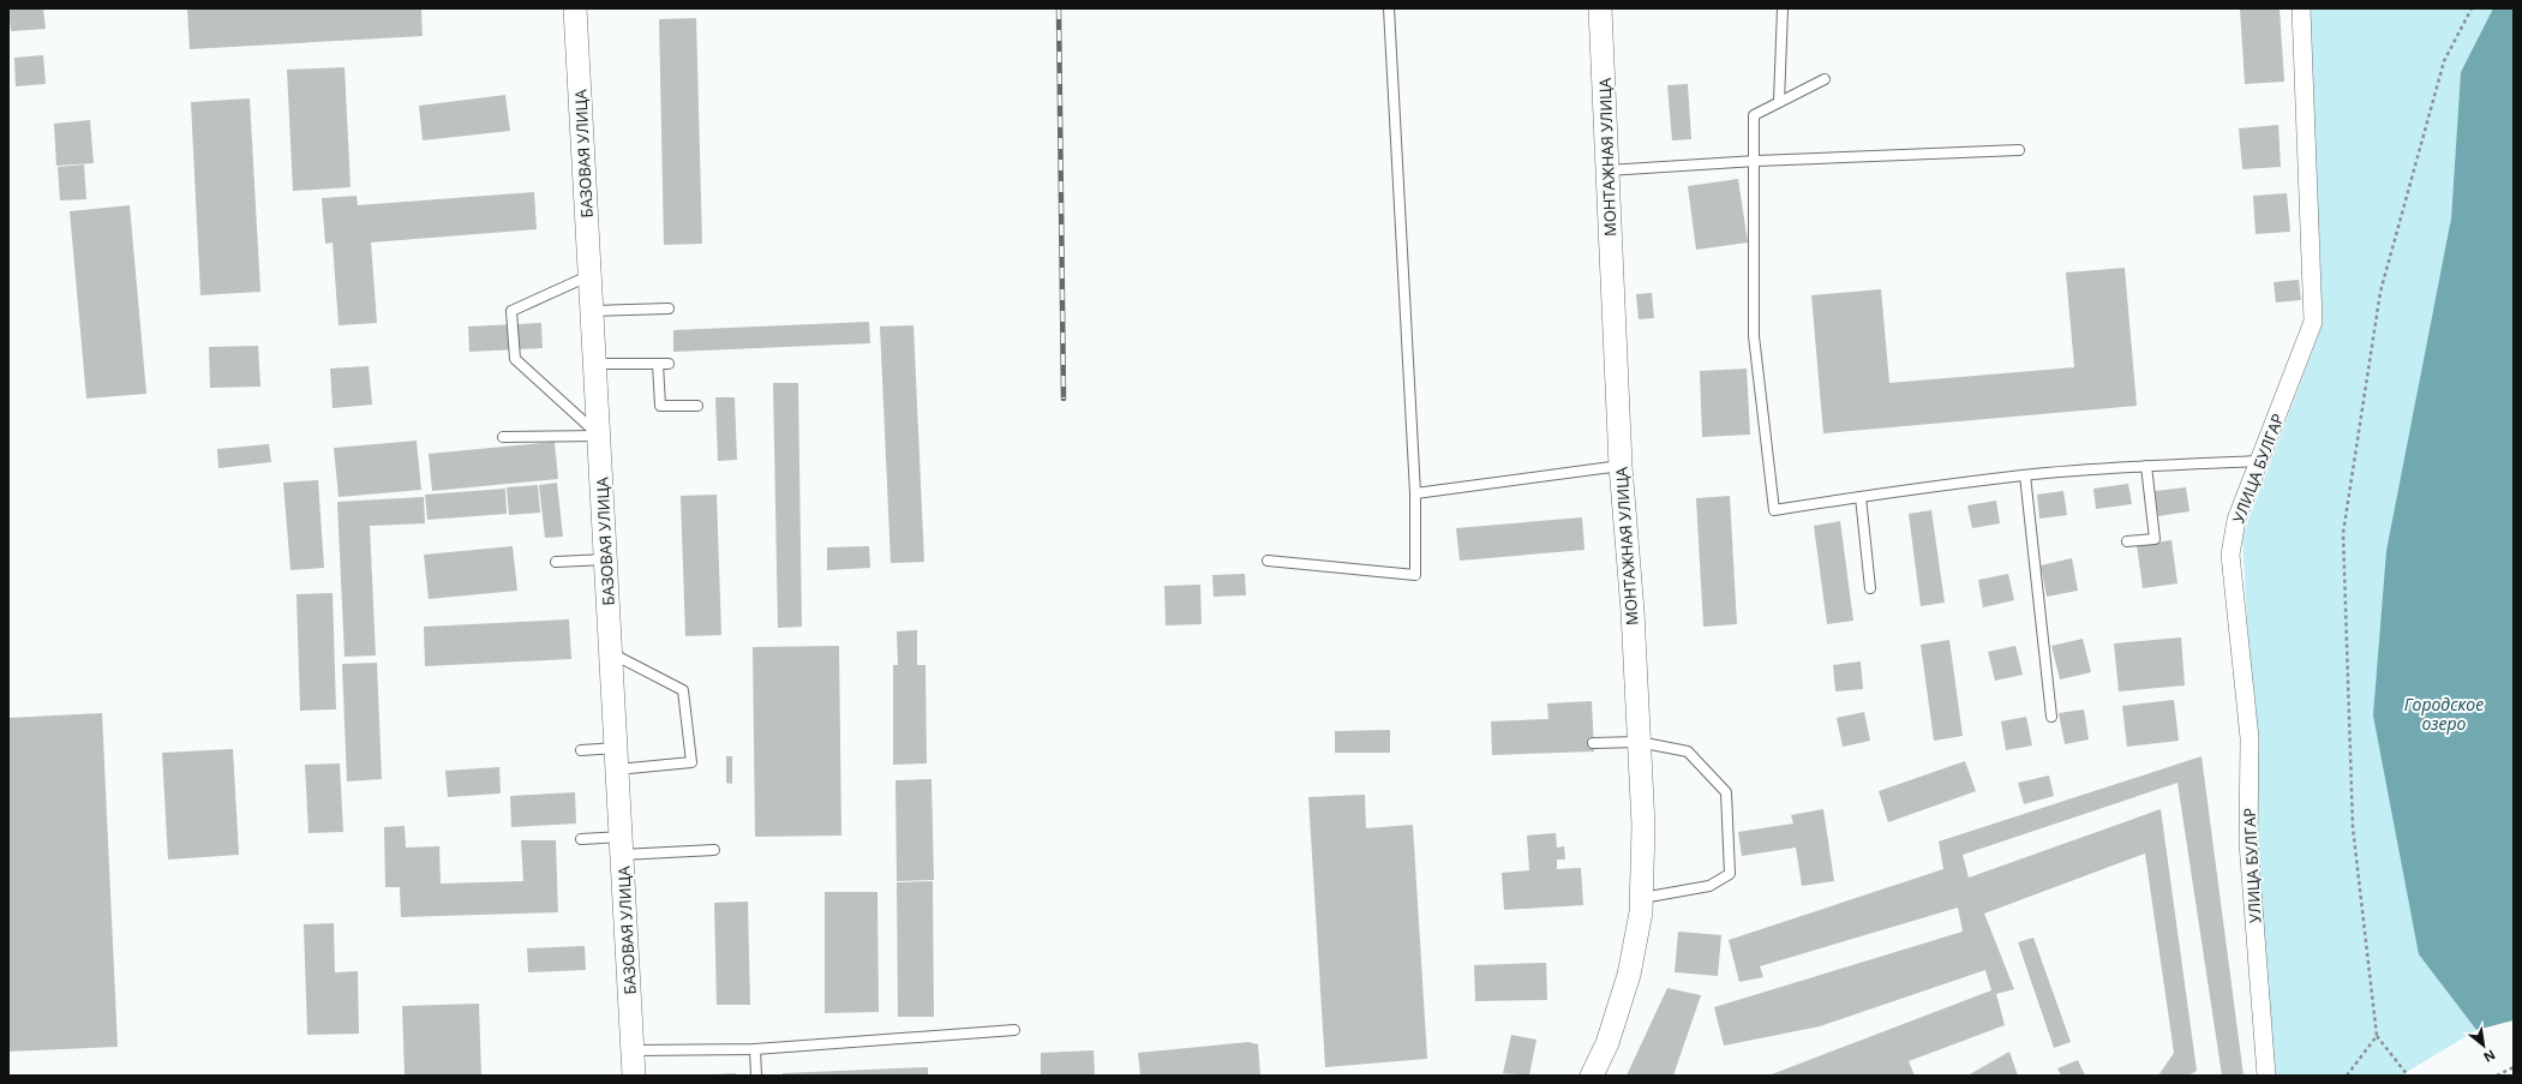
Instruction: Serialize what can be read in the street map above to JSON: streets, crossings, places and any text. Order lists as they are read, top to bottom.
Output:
{
  "streets": {
    "street": ["БАЗОВАЯ УЛИЦА", "МОНТАЖНАЯ УЛИЦА", "УЛИЦА БУЛГАР"]
  },
  "water": ["Городское озеро"],
  "north": "bottom right"
}
